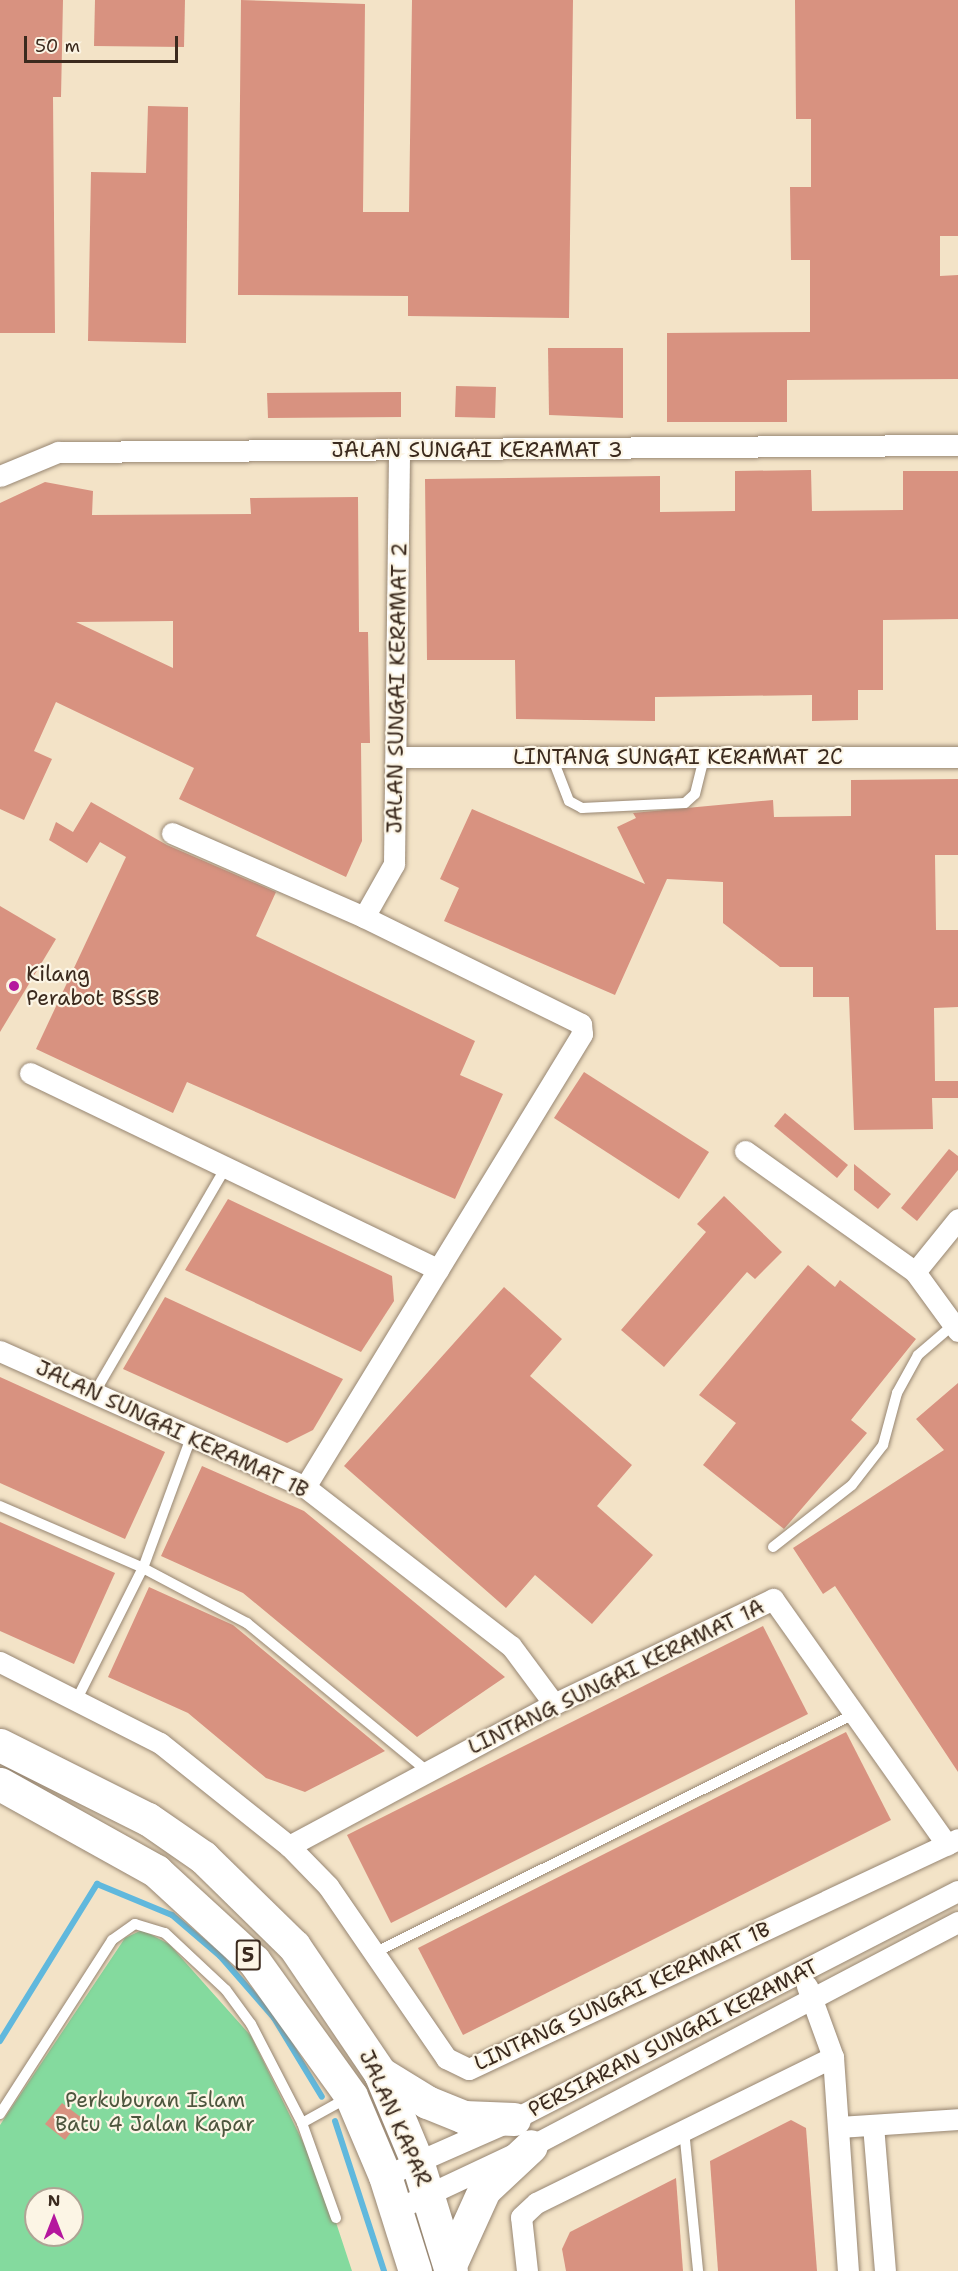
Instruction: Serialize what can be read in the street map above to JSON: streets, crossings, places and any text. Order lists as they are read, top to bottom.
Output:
{
  "streets": {
    "highway": ["5", "JALAN KAPAR"],
    "street": [
      "JALAN SUNGAI KERAMAT 3",
      "JALAN SUNGAI KERAMAT 2",
      "LINTANG SUNGAI KERAMAT 2C",
      "JALAN SUNGAI KERAMAT 1B",
      "LINTANG SUNGAI KERAMAT 1A",
      "LINTANG SUNGAI KERAMAT 1B",
      "PERSIARAN SUNGAI KERAMAT"
    ]
  },
  "crossings": [
    ["JALAN SUNGAI KERAMAT 3", "JALAN SUNGAI KERAMAT 2"],
    ["JALAN SUNGAI KERAMAT 2", "LINTANG SUNGAI KERAMAT 2C"],
    ["JALAN SUNGAI KERAMAT 1B", "LINTANG SUNGAI KERAMAT 1A"],
    ["LINTANG SUNGAI KERAMAT 1A", "LINTANG SUNGAI KERAMAT 1B"],
    ["PERSIARAN SUNGAI KERAMAT", "JALAN KAPAR"]
  ],
  "parks": ["Perkuburan Islam Batu 4 Jalan Kapar"],
  "places": ["Kilang Perabot BSSB"],
  "scale_bar": "50 m",
  "north": "top"
}
